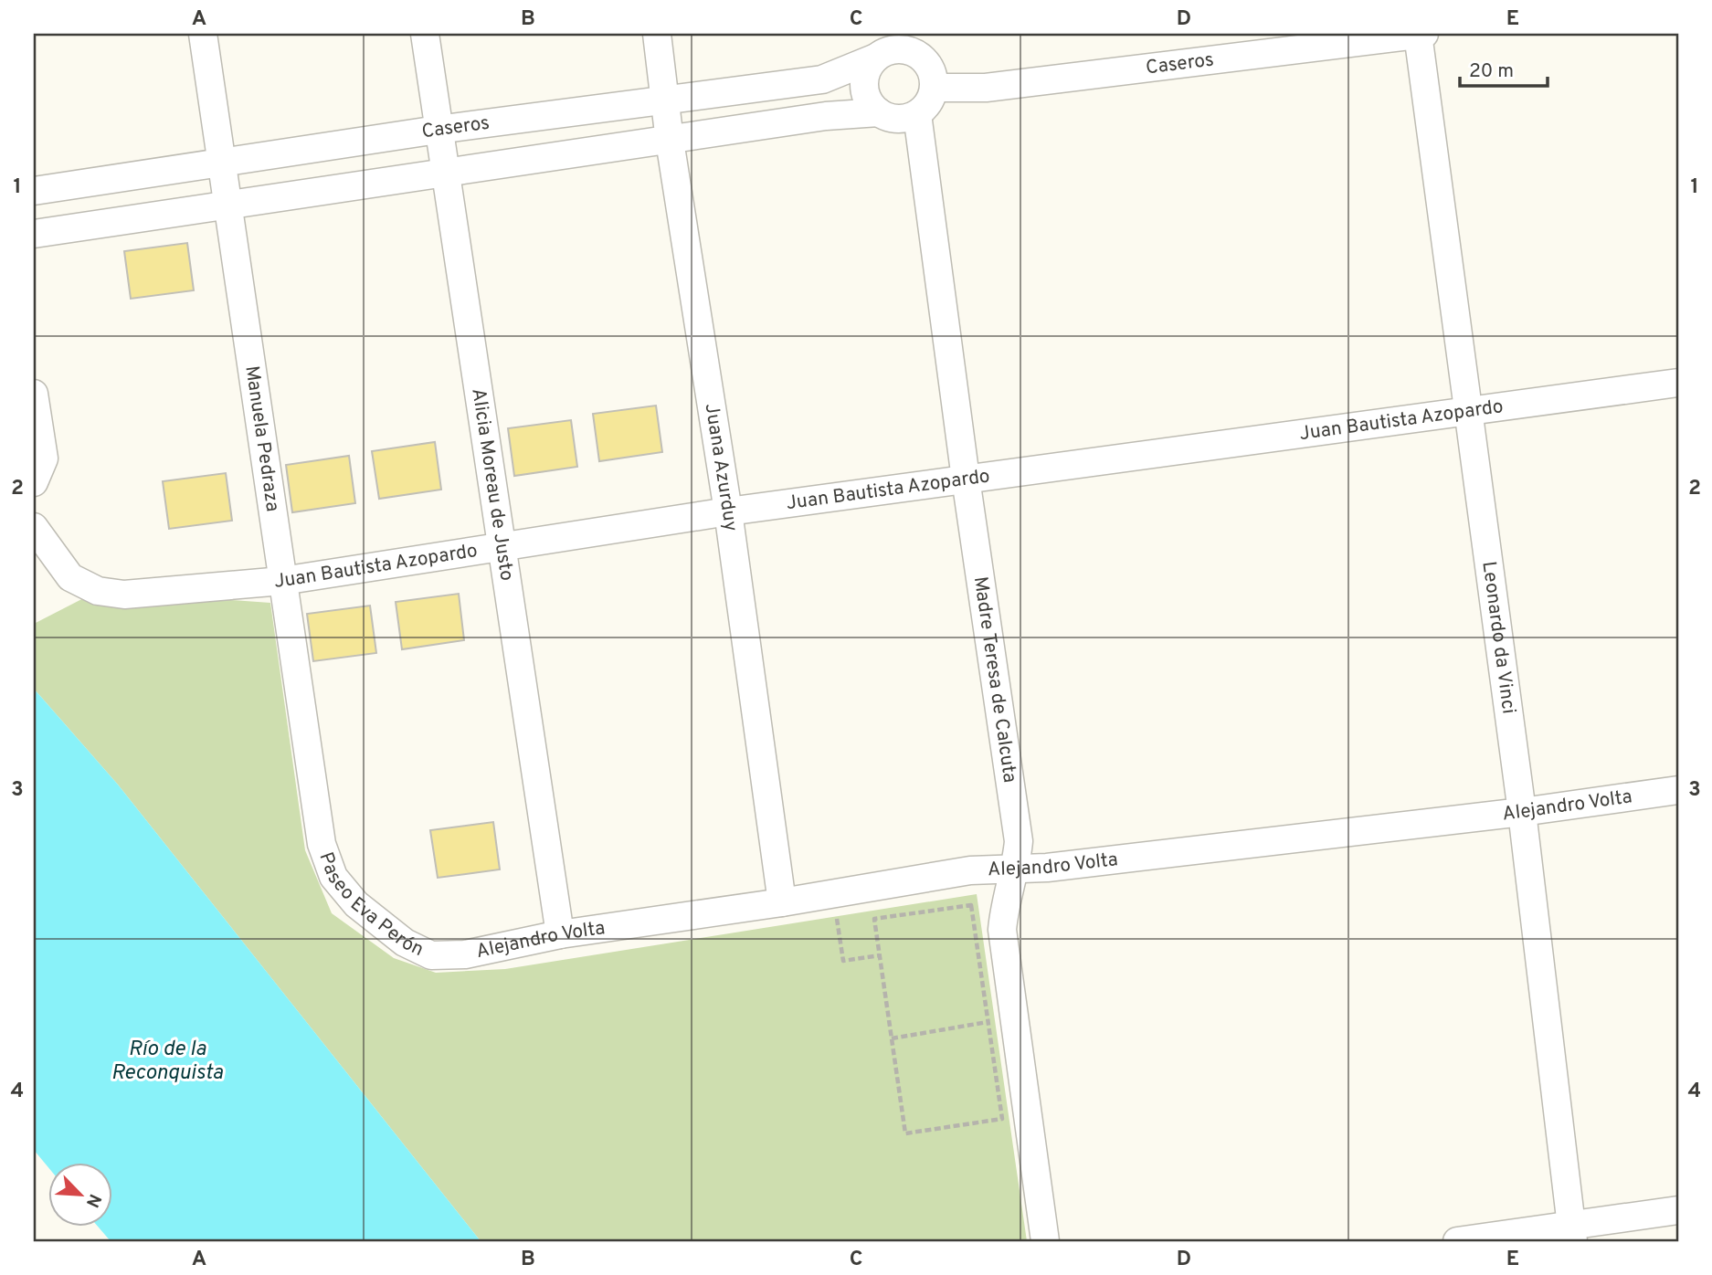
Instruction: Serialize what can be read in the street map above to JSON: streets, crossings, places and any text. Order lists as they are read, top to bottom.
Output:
{
  "streets": {
    "street": [
      "Caseros",
      "Juan Bautista Azopardo",
      "Manuela Pedraza",
      "Juana Azurduy",
      "Alicia Moreau de Justo",
      "Leonardo da Vinci",
      "Madre Teresa de Calcuta",
      "Alejandro Volta",
      "Paseo Eva Perón"
    ]
  },
  "crossings": [
    ["Caseros", "Manuela Pedraza"],
    ["Caseros", "Juana Azurduy"],
    ["Caseros", "Alicia Moreau de Justo"],
    ["Caseros", "Leonardo da Vinci"],
    ["Caseros", "Madre Teresa de Calcuta"],
    ["Juan Bautista Azopardo", "Manuela Pedraza"],
    ["Juan Bautista Azopardo", "Juana Azurduy"],
    ["Juan Bautista Azopardo", "Alicia Moreau de Justo"],
    ["Juan Bautista Azopardo", "Leonardo da Vinci"],
    ["Juan Bautista Azopardo", "Madre Teresa de Calcuta"],
    ["Manuela Pedraza", "Paseo Eva Perón"],
    ["Juana Azurduy", "Alejandro Volta"],
    ["Alicia Moreau de Justo", "Alejandro Volta"],
    ["Leonardo da Vinci", "Alejandro Volta"],
    ["Madre Teresa de Calcuta", "Alejandro Volta"],
    ["Alejandro Volta", "Paseo Eva Perón"]
  ],
  "water": ["Río de la Reconquista"],
  "scale_bar": "20 m",
  "north": "bottom right",
  "grid": {
    "columns": [
      "A",
      "B",
      "C",
      "D",
      "E"
    ],
    "rows": [
      "1",
      "2",
      "3",
      "4"
    ]
  }
}
